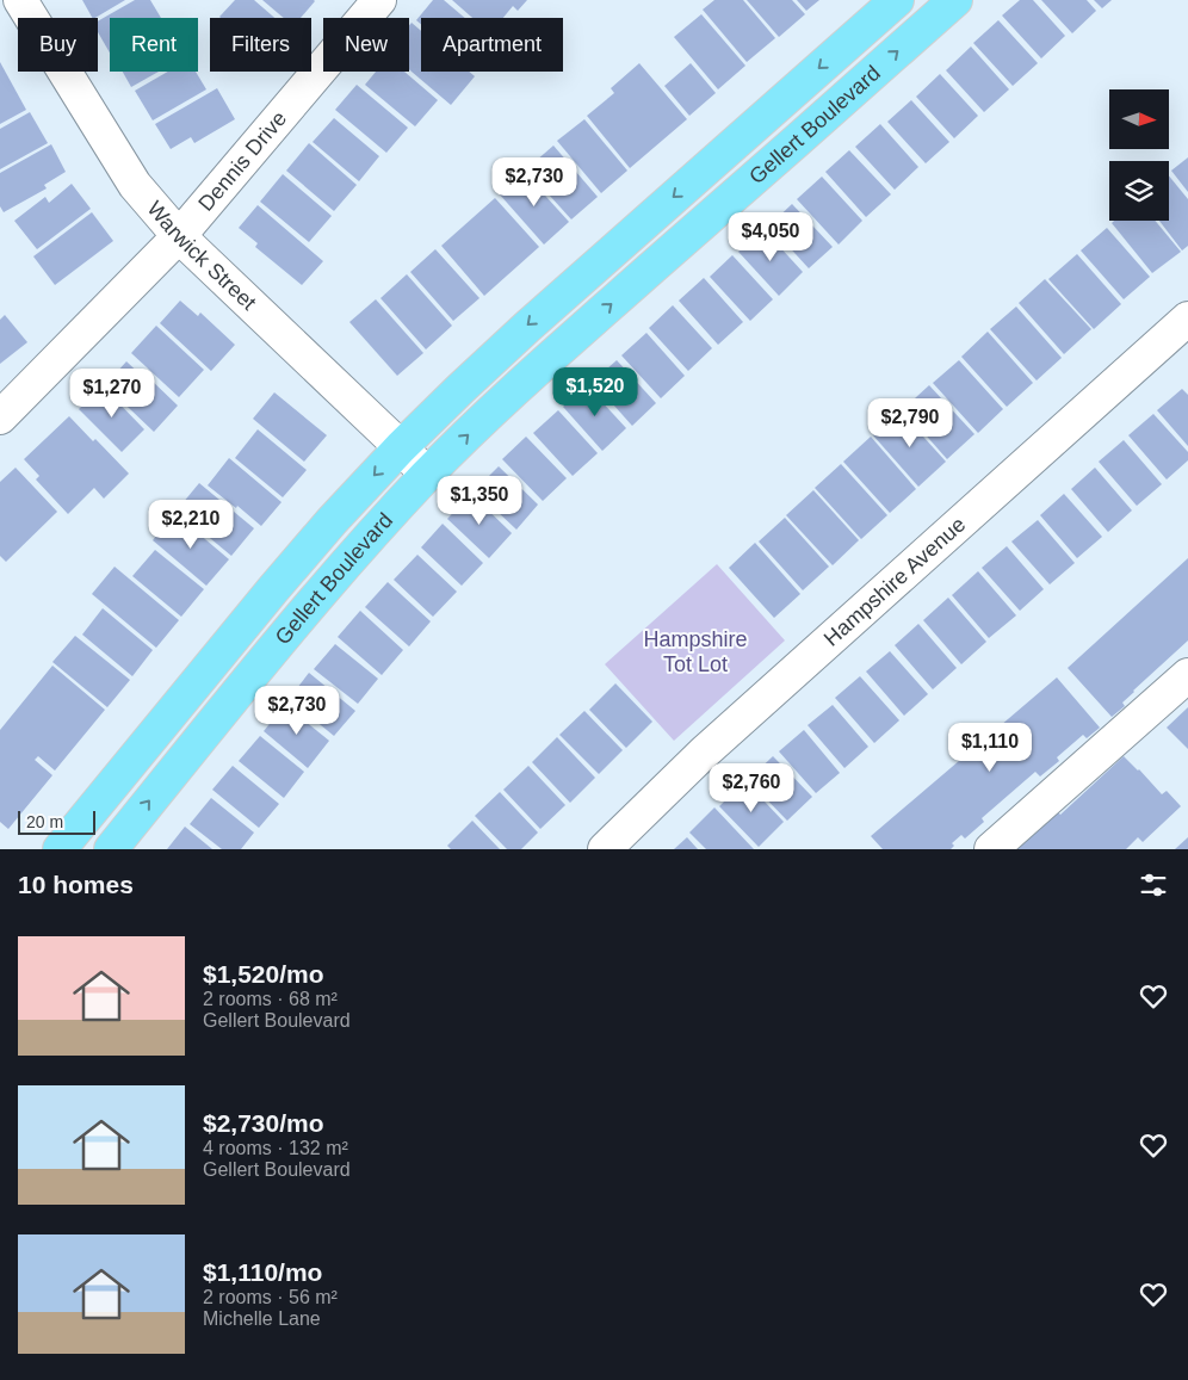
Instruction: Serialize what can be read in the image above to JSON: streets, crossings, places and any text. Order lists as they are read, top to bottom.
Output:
{
  "streets": {
    "main road": ["Gellert Boulevard"],
    "street": ["Dennis Drive", "Warwick Street", "Hampshire Avenue"]
  },
  "crossings": [
    ["Gellert Boulevard", "Warwick Street"],
    ["Dennis Drive", "Warwick Street"]
  ],
  "parks": ["Hampshire Tot Lot"],
  "scale_bar": "20 m",
  "north": "right",
  "page": {
    "chip": [
      "Buy",
      "Rent",
      "Filters",
      "New",
      "Apartment"
    ],
    "price": [
      "$2,730",
      "$4,050",
      "$1,520",
      "$1,270",
      "$2,790",
      "$1,350",
      "$2,210",
      "$2,730",
      "$1,110",
      "$2,760"
    ],
    "scale": "20 m",
    "heading": "10 homes",
    "list": [
      {
        "name": "$1,520/mo",
        "note": "2 rooms · 68 m² · Gellert Boulevard"
      },
      {
        "name": "$2,730/mo",
        "note": "4 rooms · 132 m² · Gellert Boulevard"
      },
      {
        "name": "$1,110/mo",
        "note": "2 rooms · 56 m² · Michelle Lane"
      }
    ]
  }
}
